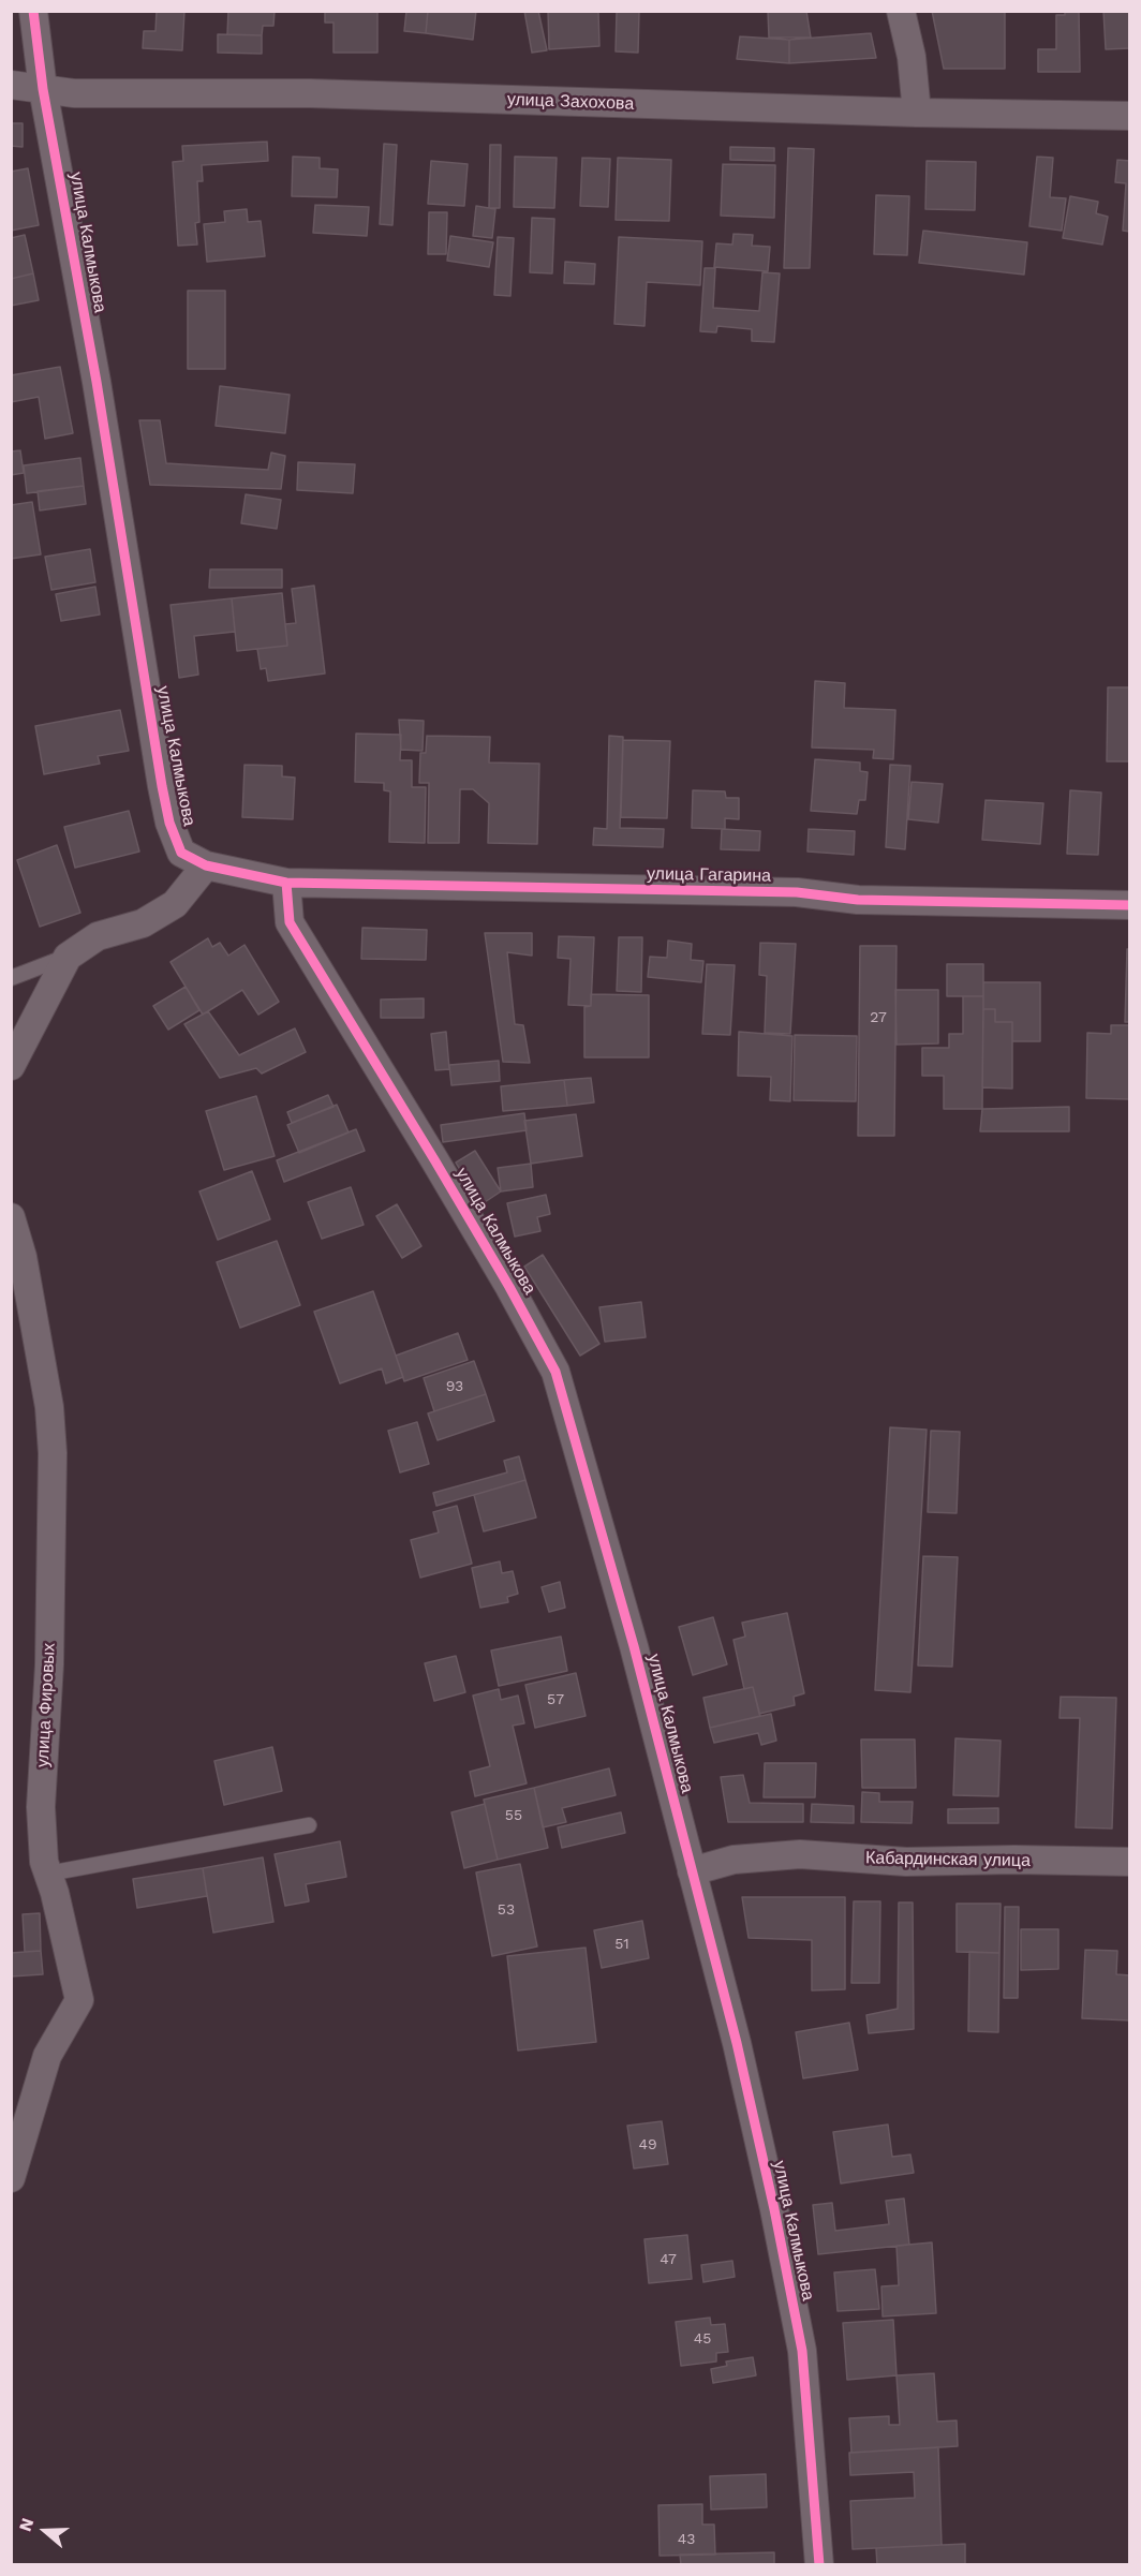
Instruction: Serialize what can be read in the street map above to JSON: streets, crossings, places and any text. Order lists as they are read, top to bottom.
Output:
{
  "streets": {
    "street": [
      "улица Захохова",
      "улица Калмыкова",
      "улица Гагарина",
      "улица Фировых",
      "Кабардинская улица"
    ]
  },
  "crossings": [
    ["улица Захохова", "улица Калмыкова"],
    ["улица Калмыкова", "улица Гагарина"],
    ["улица Калмыкова", "Кабардинская улица"]
  ],
  "house_numbers": [
    "27",
    "93",
    "57",
    "55",
    "53",
    "51",
    "49",
    "47",
    "45",
    "43"
  ],
  "north": "left"
}
